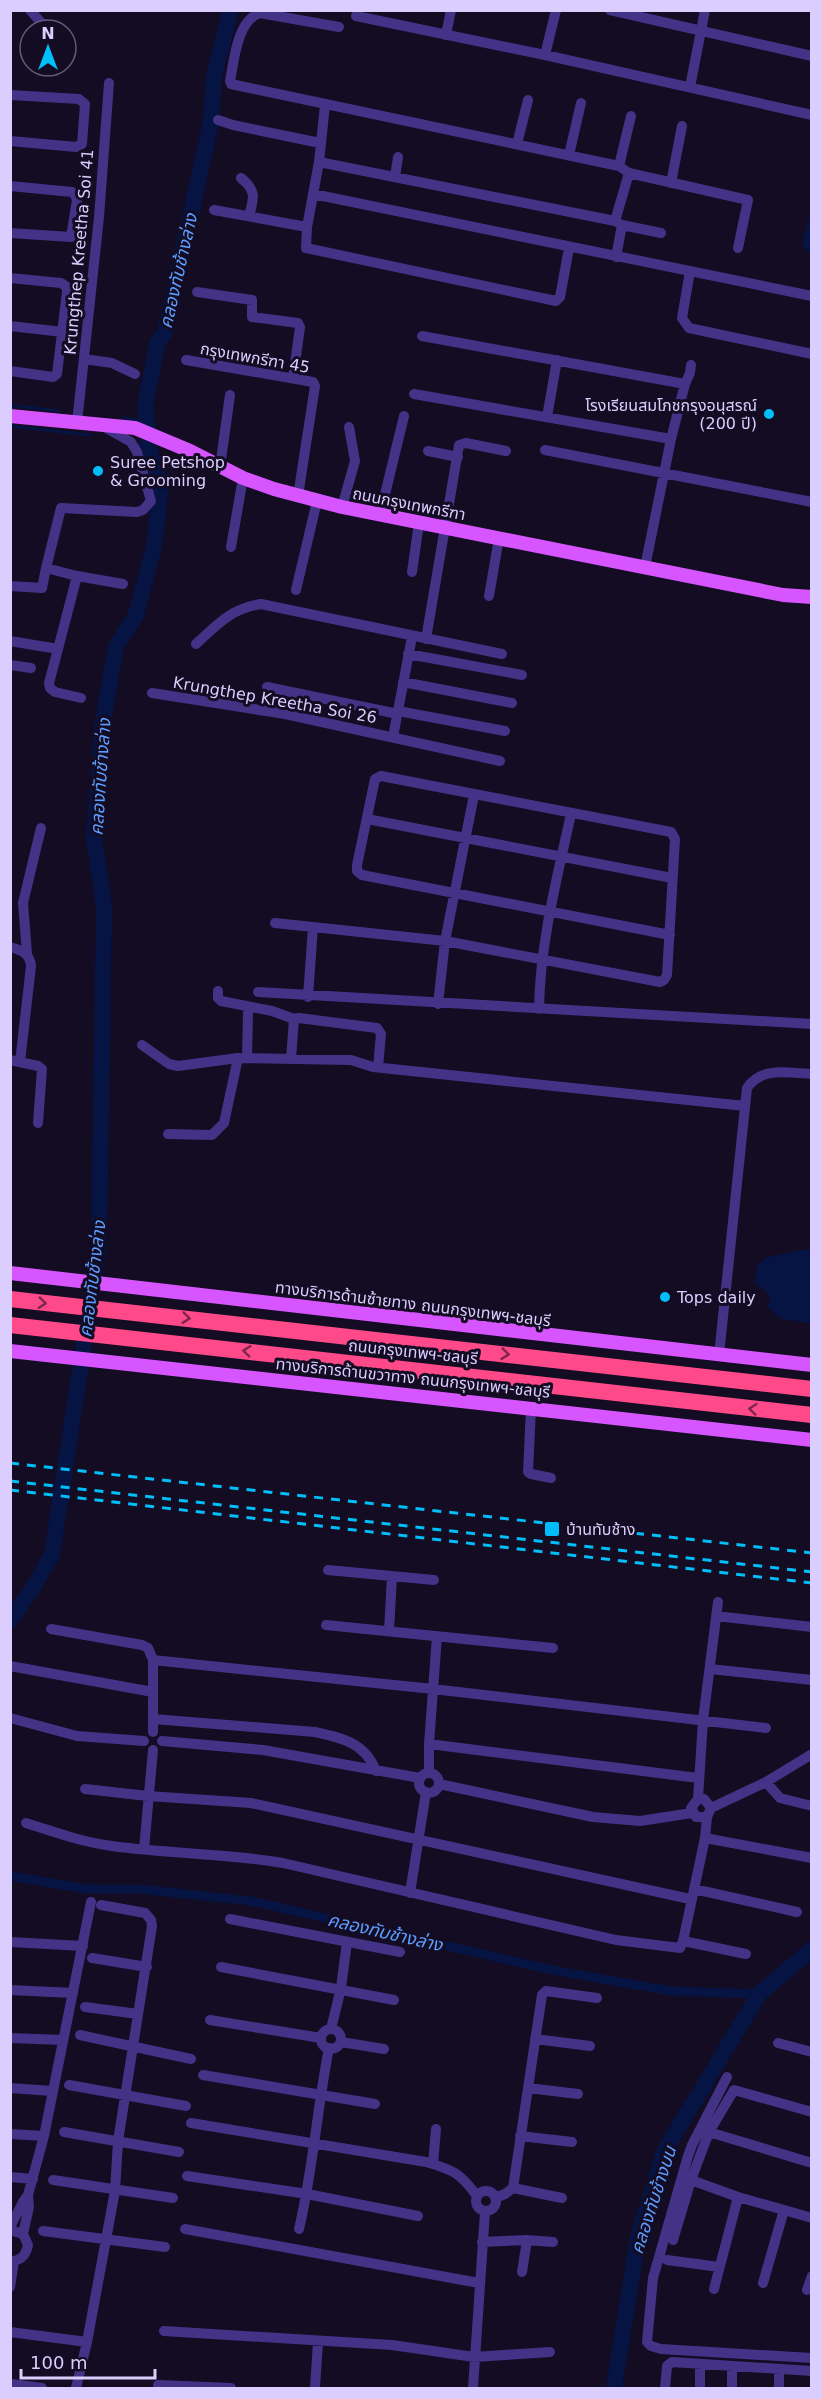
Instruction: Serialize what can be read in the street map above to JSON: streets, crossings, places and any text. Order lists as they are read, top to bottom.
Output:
{
  "streets": {
    "highway": ["ถนนกรุงเทพฯ-ชลบุรี"],
    "main road": ["ถนนกรุงเทพกรีฑา", "ทางบริการด้านซ้ายทาง ถนนกรุงเทพฯ-ชลบุรี", "ทางบริการด้านขวาทาง ถนนกรุงเทพฯ-ชลบุรี"],
    "street": ["Krungthep Kreetha Soi 41", "กรุงเทพกรีฑา 45", "Krungthep Kreetha Soi 26"]
  },
  "crossings": [
    ["Krungthep Kreetha Soi 41", "ถนนกรุงเทพกรีฑา"],
    ["กรุงเทพกรีฑา 45", "ถนนกรุงเทพกรีฑา"]
  ],
  "water": ["คลองทับช้างล่าง", "คลองทับช้างบน"],
  "places": {
    "other": ["โรงเรียนสมโภชกรุงอนุสรณ์ (200 ปี)", "Suree Petshop & Grooming", "Tops daily"],
    "transit": ["บ้านทับช้าง"]
  },
  "scale_bar": "100 m",
  "north": "top"
}
